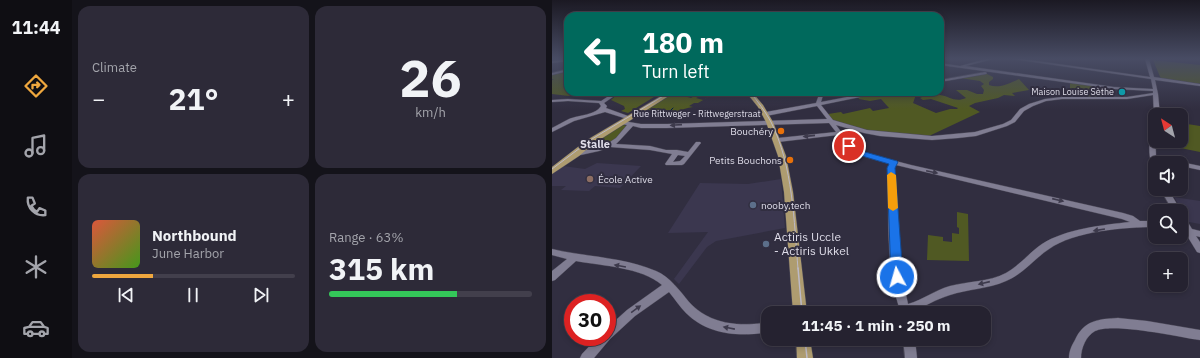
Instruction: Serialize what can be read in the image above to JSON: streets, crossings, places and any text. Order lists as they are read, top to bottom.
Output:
{
  "streets": {
    "street": ["Rue Rittweger - Rittwegerstraat"]
  },
  "districts": ["Stalle"],
  "places": [
    "Maison Louise Sèthe",
    "Bouchéry",
    "Petits Bouchons",
    "École Active",
    "nooby.tech",
    "Actiris Uccle - Actiris Ukkel"
  ],
  "north": "top left",
  "page": {
    "tabs": "11:44",
    "tile": [
      "Climate",
      ["26", "km/h"],
      ["Range · 63%", "315 km"]
    ],
    "turn": ["180 m", "Turn left"],
    "heat": ["−", "21°", "+"],
    "map_buttons": "+",
    "song": ["Northbound", "June Harbor"],
    "limit": "30",
    "trip": "11:45 · 1 min · 250 m"
  }
}
